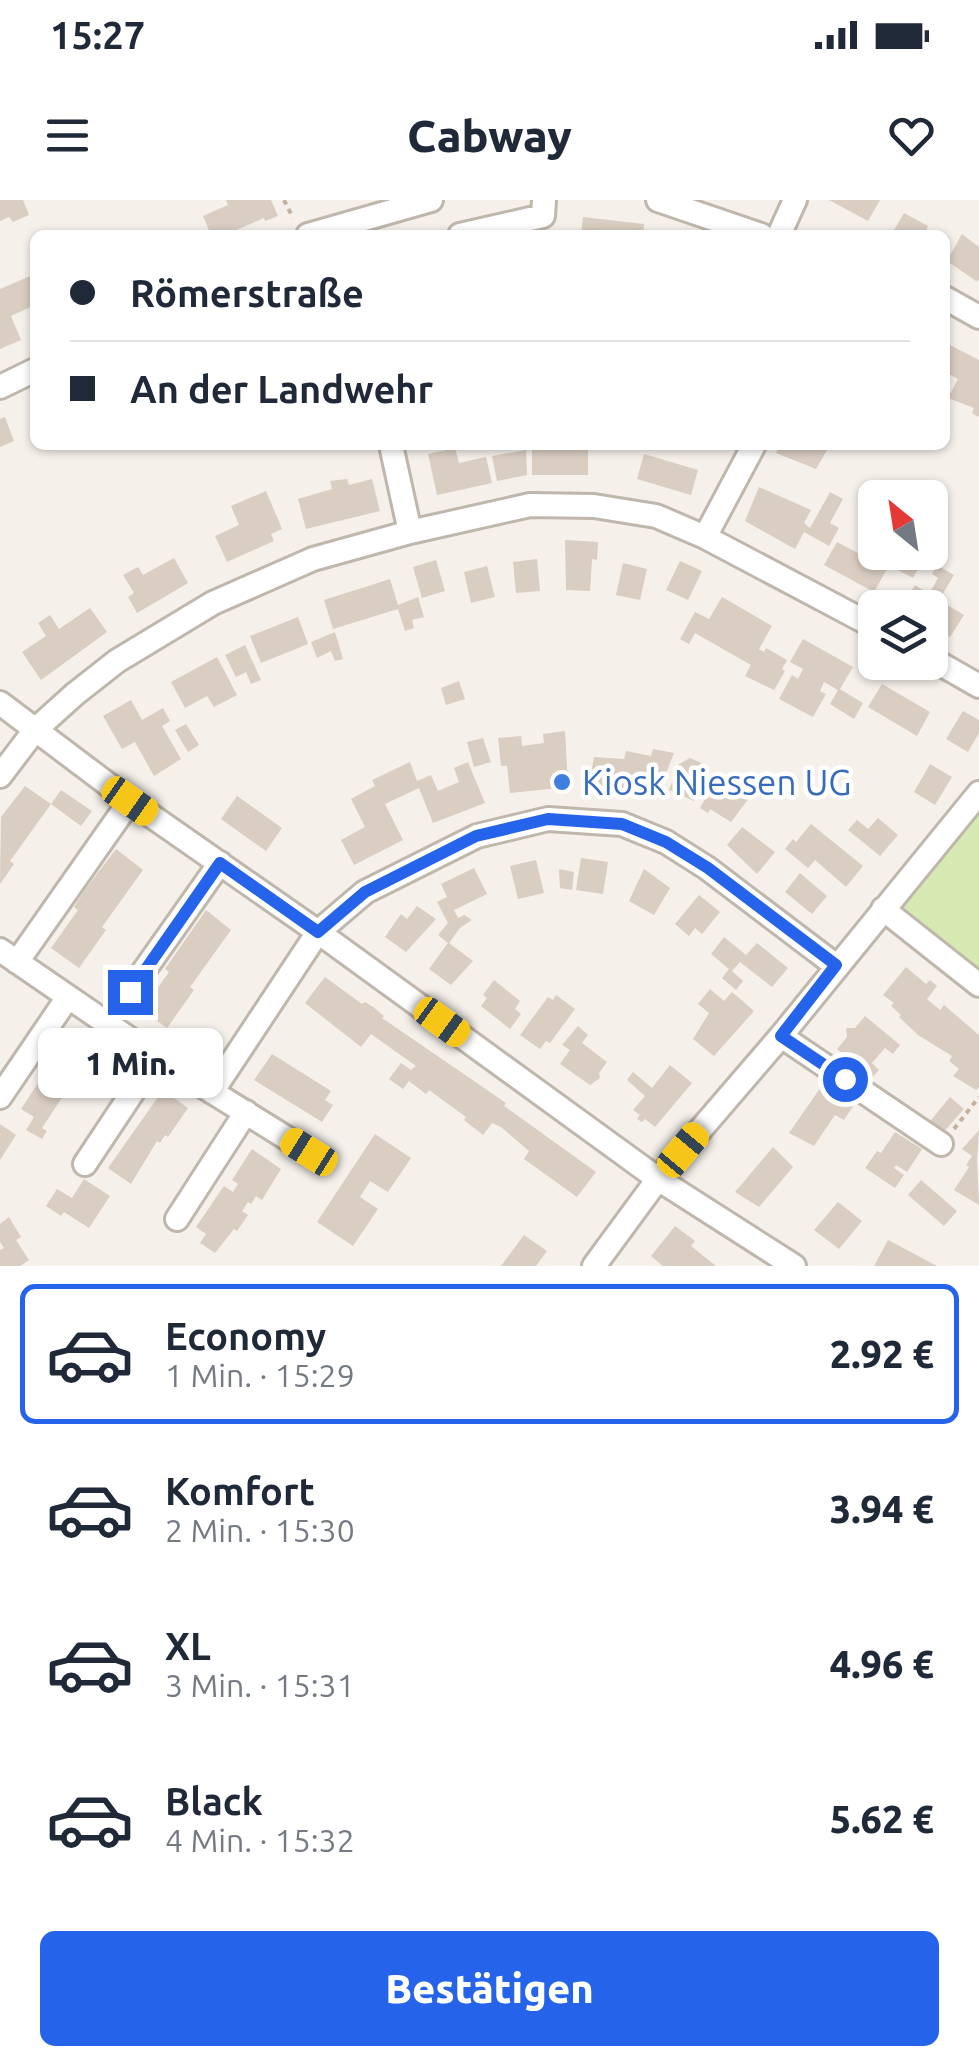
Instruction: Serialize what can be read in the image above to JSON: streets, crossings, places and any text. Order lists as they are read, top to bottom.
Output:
{
  "places": ["Kiosk Niessen UG"],
  "north": "top left",
  "page": {
    "status": "15:27",
    "header": "Cabway",
    "banner": ["Römerstraße", "An der Landwehr"],
    "bubble": "1 Min.",
    "list": [
      {
        "name": "Economy",
        "note": "1 Min. · 15:29",
        "value": "2.92 €"
      },
      {
        "name": "Komfort",
        "note": "2 Min. · 15:30",
        "value": "3.94 €"
      },
      {
        "name": "XL",
        "note": "3 Min. · 15:31",
        "value": "4.96 €"
      },
      {
        "name": "Black",
        "note": "4 Min. · 15:32",
        "value": "5.62 €"
      }
    ],
    "buttons": "Bestätigen"
  }
}
